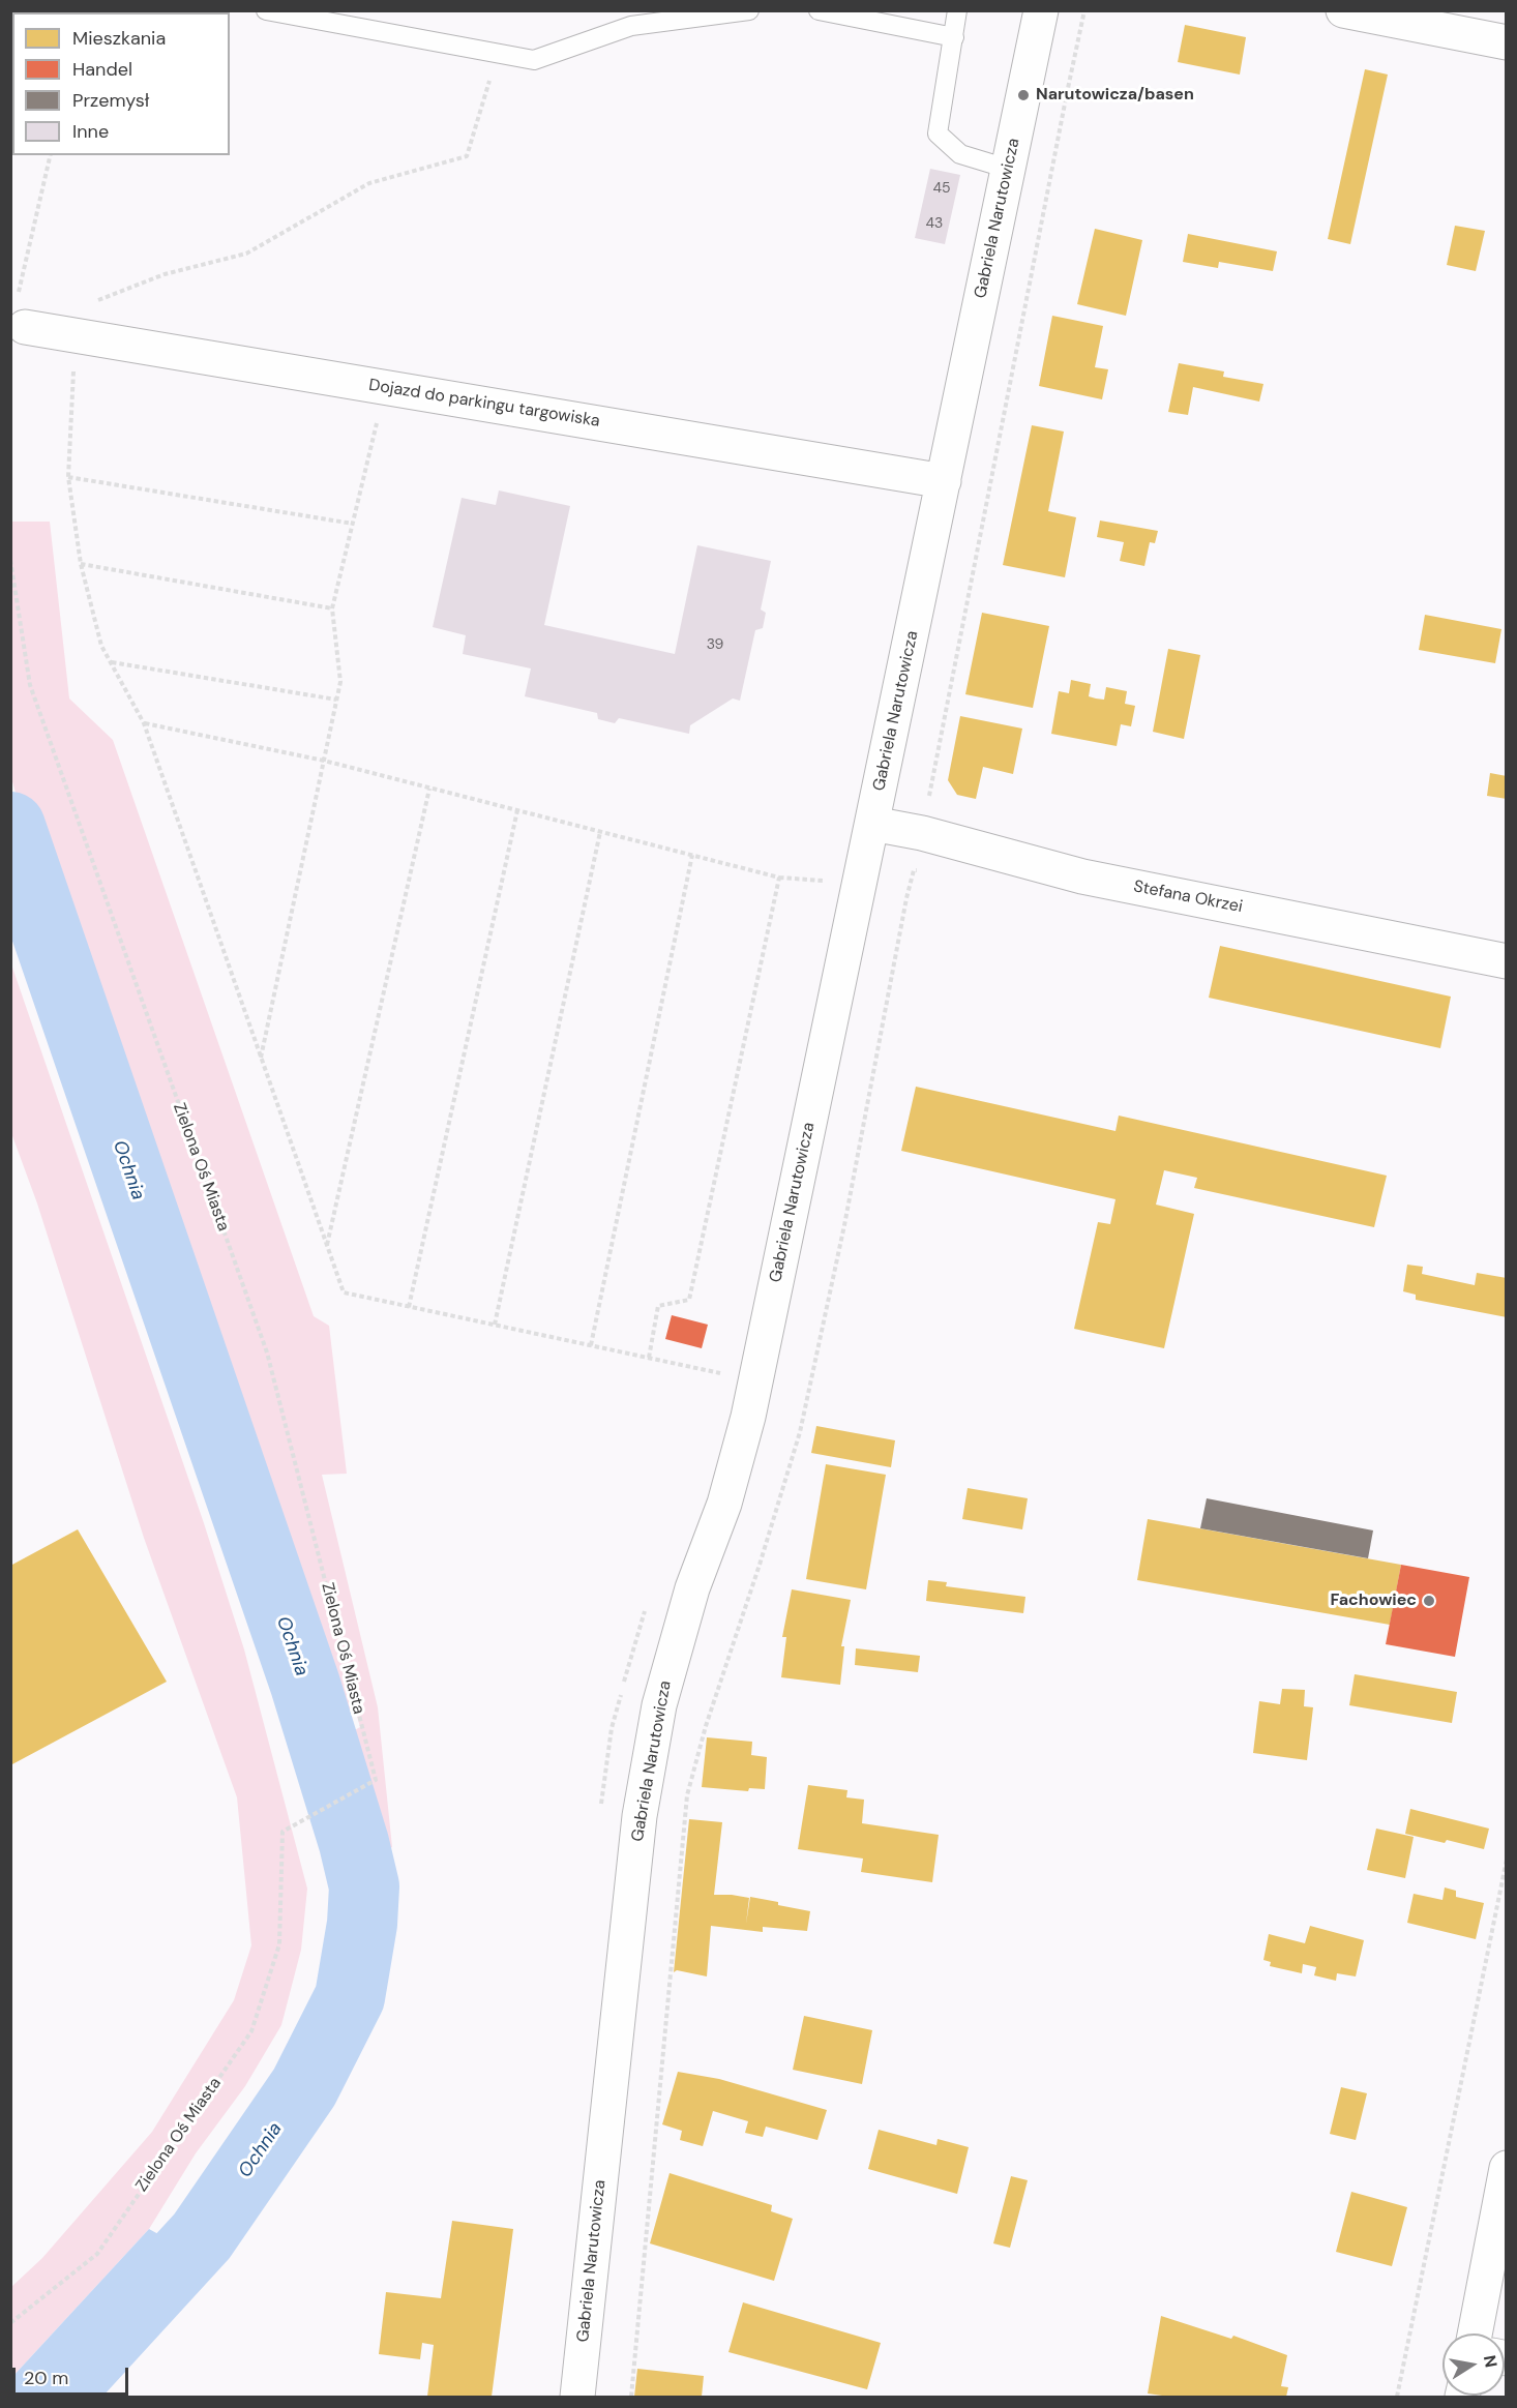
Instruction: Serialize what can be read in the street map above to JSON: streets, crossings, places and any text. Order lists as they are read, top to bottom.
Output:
{
  "streets": {
    "street": ["Gabriela Narutowicza", "Dojazd do parkingu targowiska", "Stefana Okrzei"],
    "path": ["Zielona Oś Miasta"]
  },
  "crossings": [
    ["Gabriela Narutowicza", "Dojazd do parkingu targowiska"],
    ["Gabriela Narutowicza", "Stefana Okrzei"]
  ],
  "water": ["Ochnia"],
  "places": ["Narutowicza/basen", "Fachowiec"],
  "house_numbers": ["45", "43", "39"],
  "legend": [
    "Mieszkania",
    "Handel",
    "Przemysł",
    "Inne"
  ],
  "scale_bar": "20 m",
  "north": "right"
}
